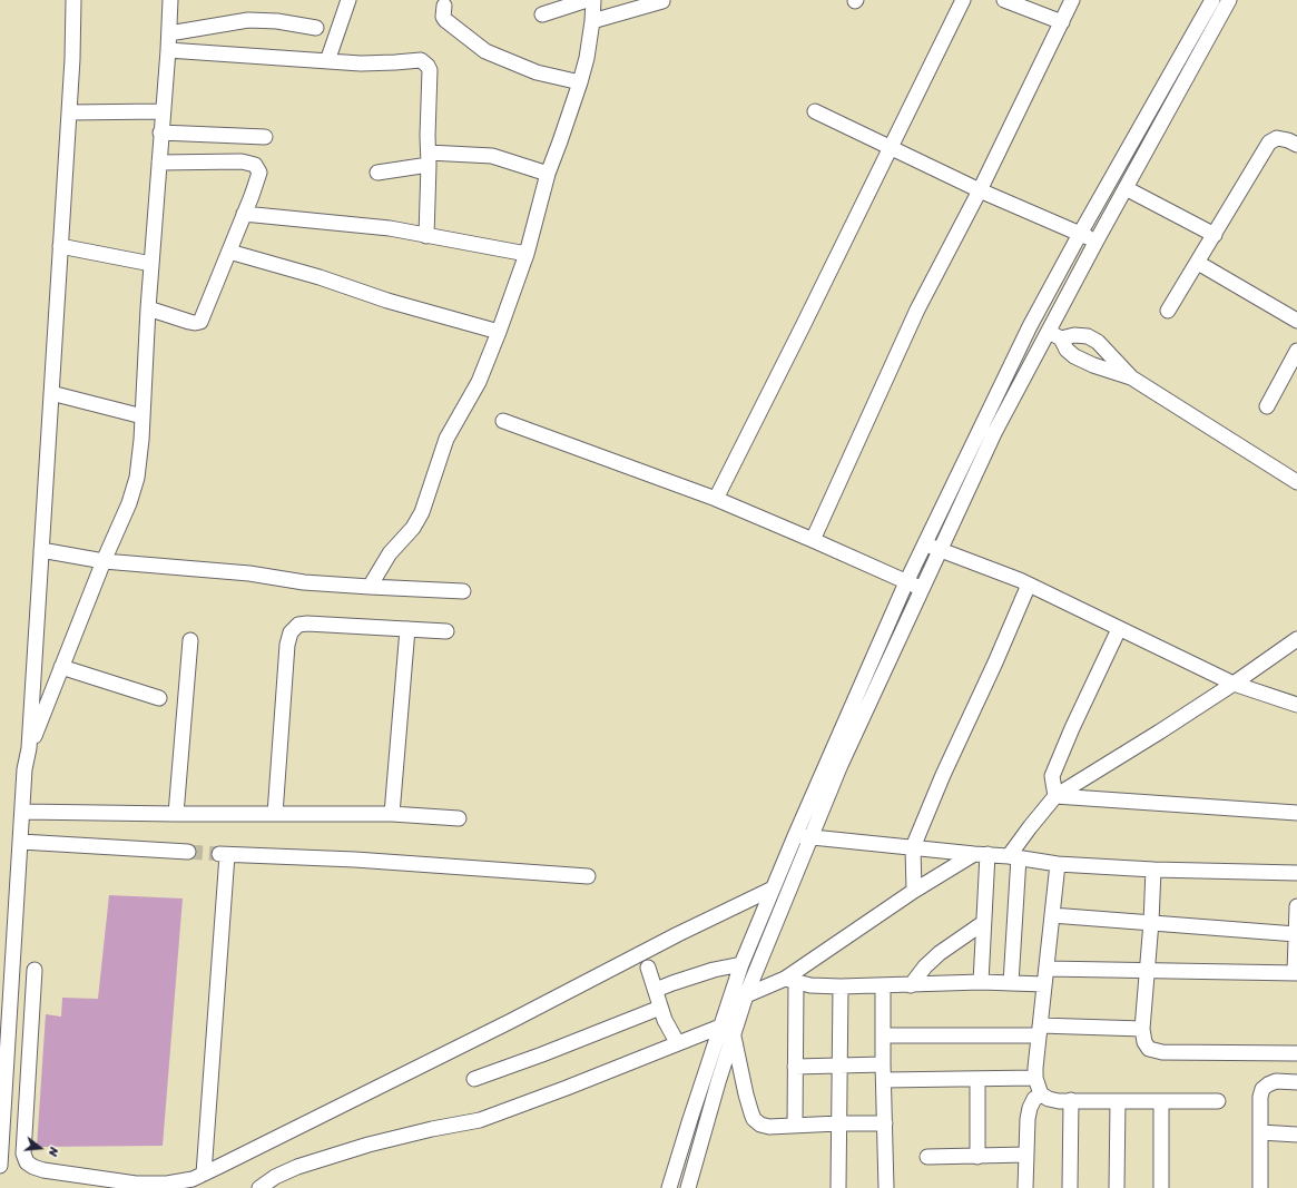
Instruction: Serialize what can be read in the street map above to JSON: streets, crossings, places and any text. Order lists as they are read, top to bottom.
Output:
{
  "north": "right"
}
